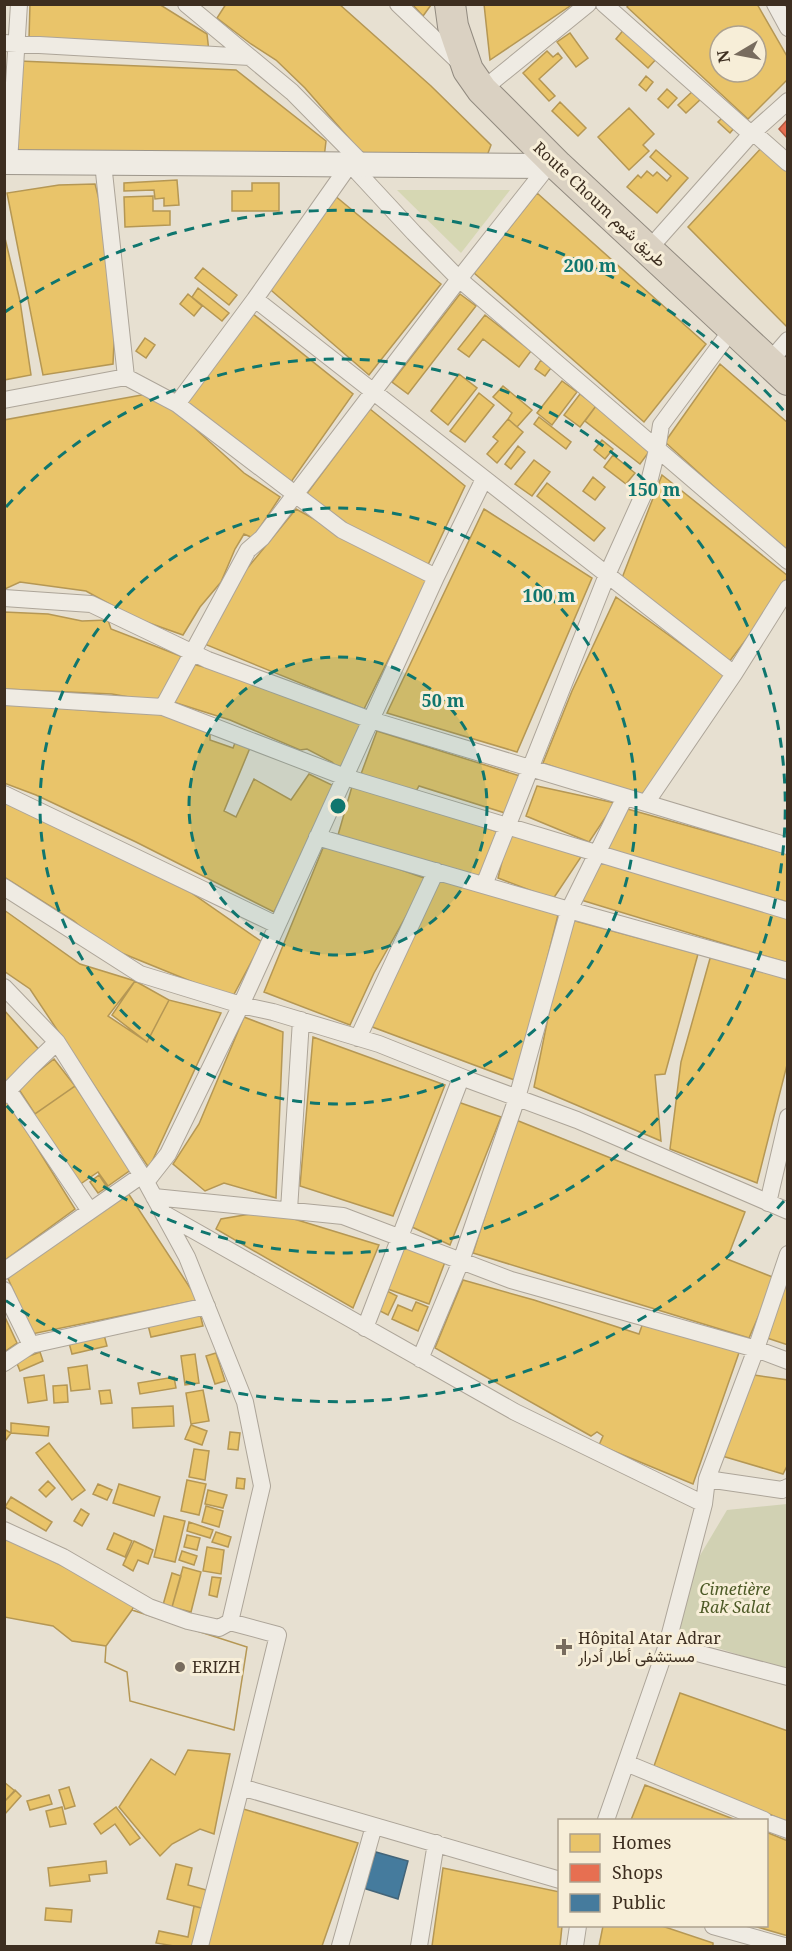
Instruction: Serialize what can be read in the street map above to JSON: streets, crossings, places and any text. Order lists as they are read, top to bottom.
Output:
{
  "streets": {
    "highway": ["Route Choum طريق شوم"]
  },
  "parks": ["Cimetière Rak Salat"],
  "places": {
    "health": ["Hôpital Atar Adrar مستشفى أطار أدرار"],
    "other": ["ERIZH"]
  },
  "legend": ["Homes", "Shops", "Public"],
  "north": "left",
  "rings": [
    "200 m",
    "150 m",
    "100 m",
    "50 m"
  ]
}
